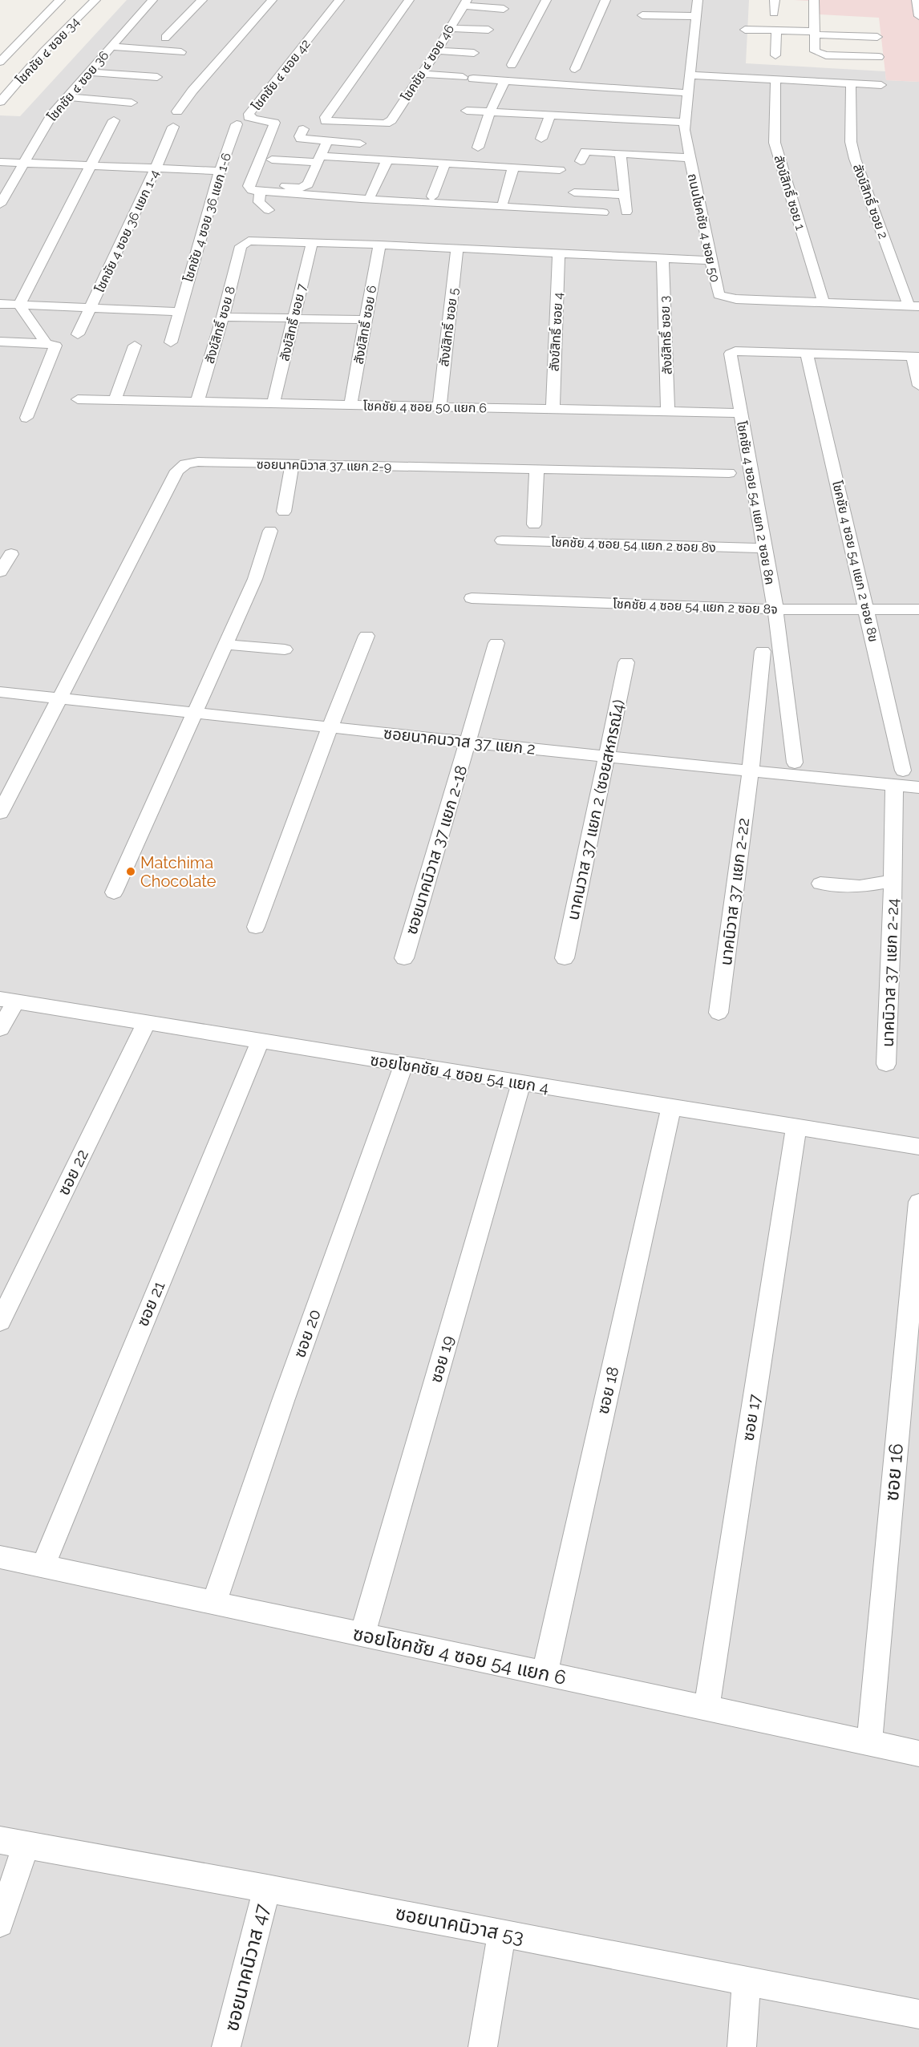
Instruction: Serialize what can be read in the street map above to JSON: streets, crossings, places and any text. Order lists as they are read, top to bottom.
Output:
{
  "streets": {
    "street": [
      "โชคชัย ๔ ซอย 34",
      "โชคชัย ๔ ซอย 46",
      "โชคชัย ๔ ซอย 42",
      "โชคชัย ๔ ซอย 36",
      "สังข์สิทธิ์ ซอย 1",
      "สังข์สิทธิ์ ซอย 2",
      "โชคชัย 4 ซอย 36 แยก 1-6",
      "ถนนโชคชัย 4 ซอย 50",
      "โชคชัย 4 ซอย 36 แยก 1-4",
      "สังข์สิทธิ์ ซอย 7",
      "สังข์สิทธิ์ ซอย 8",
      "สังข์สิทธิ์ ซอย 6",
      "สังข์สิทธิ์ ซอย 5",
      "สังข์สิทธิ์ ซอย 4",
      "สังข์สิทธิ์ ซอย 3",
      "โชคชัย 4 ซอย 50 แยก 6",
      "ซอยนาคนิวาส 37 แยก 2-9",
      "โชคชัย 4 ซอย 54 แยก 2 ซอย 8ค",
      "โชคชัย 4 ซอย 54 แยก 2 ซอย 8ง",
      "โชคชัย 4 ซอย 54 แยก 2 ซอย 8ข",
      "โชคชัย 4 ซอย 54 แยก 2 ซอย 8จ",
      "ซอยนาคนวาส 37 แยก 2",
      "นาคนวาส 37 แยก 2 (ซอยสหกรณ์4)",
      "ซอยนาคนิวาส 37 แยก 2-18",
      "นาคนิวาส 37 แยก 2-22",
      "นาคนิวาส 37 แยก 2-24",
      "ซอยโชคชัย 4 ซอย 54 แยก 4",
      "ซอย 22",
      "ซอย 21",
      "ซอย 20",
      "ซอย 19",
      "ซอย 18",
      "ซอย 17",
      "ซอย 16",
      "ซอยโชคชัย 4 ซอย 54 แยก 6",
      "ซอยนาคนิวาส 53",
      "ซอยนาคนิวาส 47"
    ]
  },
  "crossings": [
    ["สังข์สิทธิ์ ซอย 1", "ถนนโชคชัย 4 ซอย 50"],
    ["สังข์สิทธิ์ ซอย 2", "ถนนโชคชัย 4 ซอย 50"],
    ["สังข์สิทธิ์ ซอย 7", "สังข์สิทธิ์ ซอย 8"],
    ["สังข์สิทธิ์ ซอย 7", "โชคชัย 4 ซอย 50 แยก 6"],
    ["สังข์สิทธิ์ ซอย 8", "โชคชัย 4 ซอย 50 แยก 6"],
    ["สังข์สิทธิ์ ซอย 6", "โชคชัย 4 ซอย 50 แยก 6"],
    ["สังข์สิทธิ์ ซอย 5", "โชคชัย 4 ซอย 50 แยก 6"],
    ["สังข์สิทธิ์ ซอย 4", "โชคชัย 4 ซอย 50 แยก 6"],
    ["สังข์สิทธิ์ ซอย 3", "โชคชัย 4 ซอย 50 แยก 6"],
    ["ซอยนาคนิวาส 37 แยก 2-9", "ซอยนาคนวาส 37 แยก 2"],
    ["โชคชัย 4 ซอย 54 แยก 2 ซอย 8ค", "โชคชัย 4 ซอย 54 แยก 2 ซอย 8ง"],
    ["โชคชัย 4 ซอย 54 แยก 2 ซอย 8ค", "โชคชัย 4 ซอย 54 แยก 2 ซอย 8ข"],
    ["โชคชัย 4 ซอย 54 แยก 2 ซอย 8ค", "โชคชัย 4 ซอย 54 แยก 2 ซอย 8จ"],
    ["โชคชัย 4 ซอย 54 แยก 2 ซอย 8ข", "โชคชัย 4 ซอย 54 แยก 2 ซอย 8จ"],
    ["โชคชัย 4 ซอย 54 แยก 2 ซอย 8ข", "ซอยนาคนวาส 37 แยก 2"],
    ["โชคชัย 4 ซอย 54 แยก 2 ซอย 8ข", "นาคนิวาส 37 แยก 2-24"],
    ["ซอยนาคนวาส 37 แยก 2", "นาคนวาส 37 แยก 2 (ซอยสหกรณ์4)"],
    ["ซอยนาคนวาส 37 แยก 2", "ซอยนาคนิวาส 37 แยก 2-18"],
    ["ซอยนาคนวาส 37 แยก 2", "นาคนิวาส 37 แยก 2-22"],
    ["ซอยนาคนวาส 37 แยก 2", "นาคนิวาส 37 แยก 2-24"],
    ["ซอยโชคชัย 4 ซอย 54 แยก 4", "ซอย 22"],
    ["ซอยโชคชัย 4 ซอย 54 แยก 4", "ซอย 21"],
    ["ซอยโชคชัย 4 ซอย 54 แยก 4", "ซอย 20"],
    ["ซอยโชคชัย 4 ซอย 54 แยก 4", "ซอย 19"],
    ["ซอยโชคชัย 4 ซอย 54 แยก 4", "ซอย 18"],
    ["ซอยโชคชัย 4 ซอย 54 แยก 4", "ซอย 17"],
    ["ซอย 21", "ซอยโชคชัย 4 ซอย 54 แยก 6"],
    ["ซอย 20", "ซอยโชคชัย 4 ซอย 54 แยก 6"],
    ["ซอย 19", "ซอยโชคชัย 4 ซอย 54 แยก 6"],
    ["ซอย 18", "ซอยโชคชัย 4 ซอย 54 แยก 6"],
    ["ซอย 17", "ซอยโชคชัย 4 ซอย 54 แยก 6"],
    ["ซอย 16", "ซอยโชคชัย 4 ซอย 54 แยก 6"],
    ["ซอยนาคนิวาส 53", "ซอยนาคนิวาส 47"]
  ],
  "places": ["Matchima Chocolate"]
}
